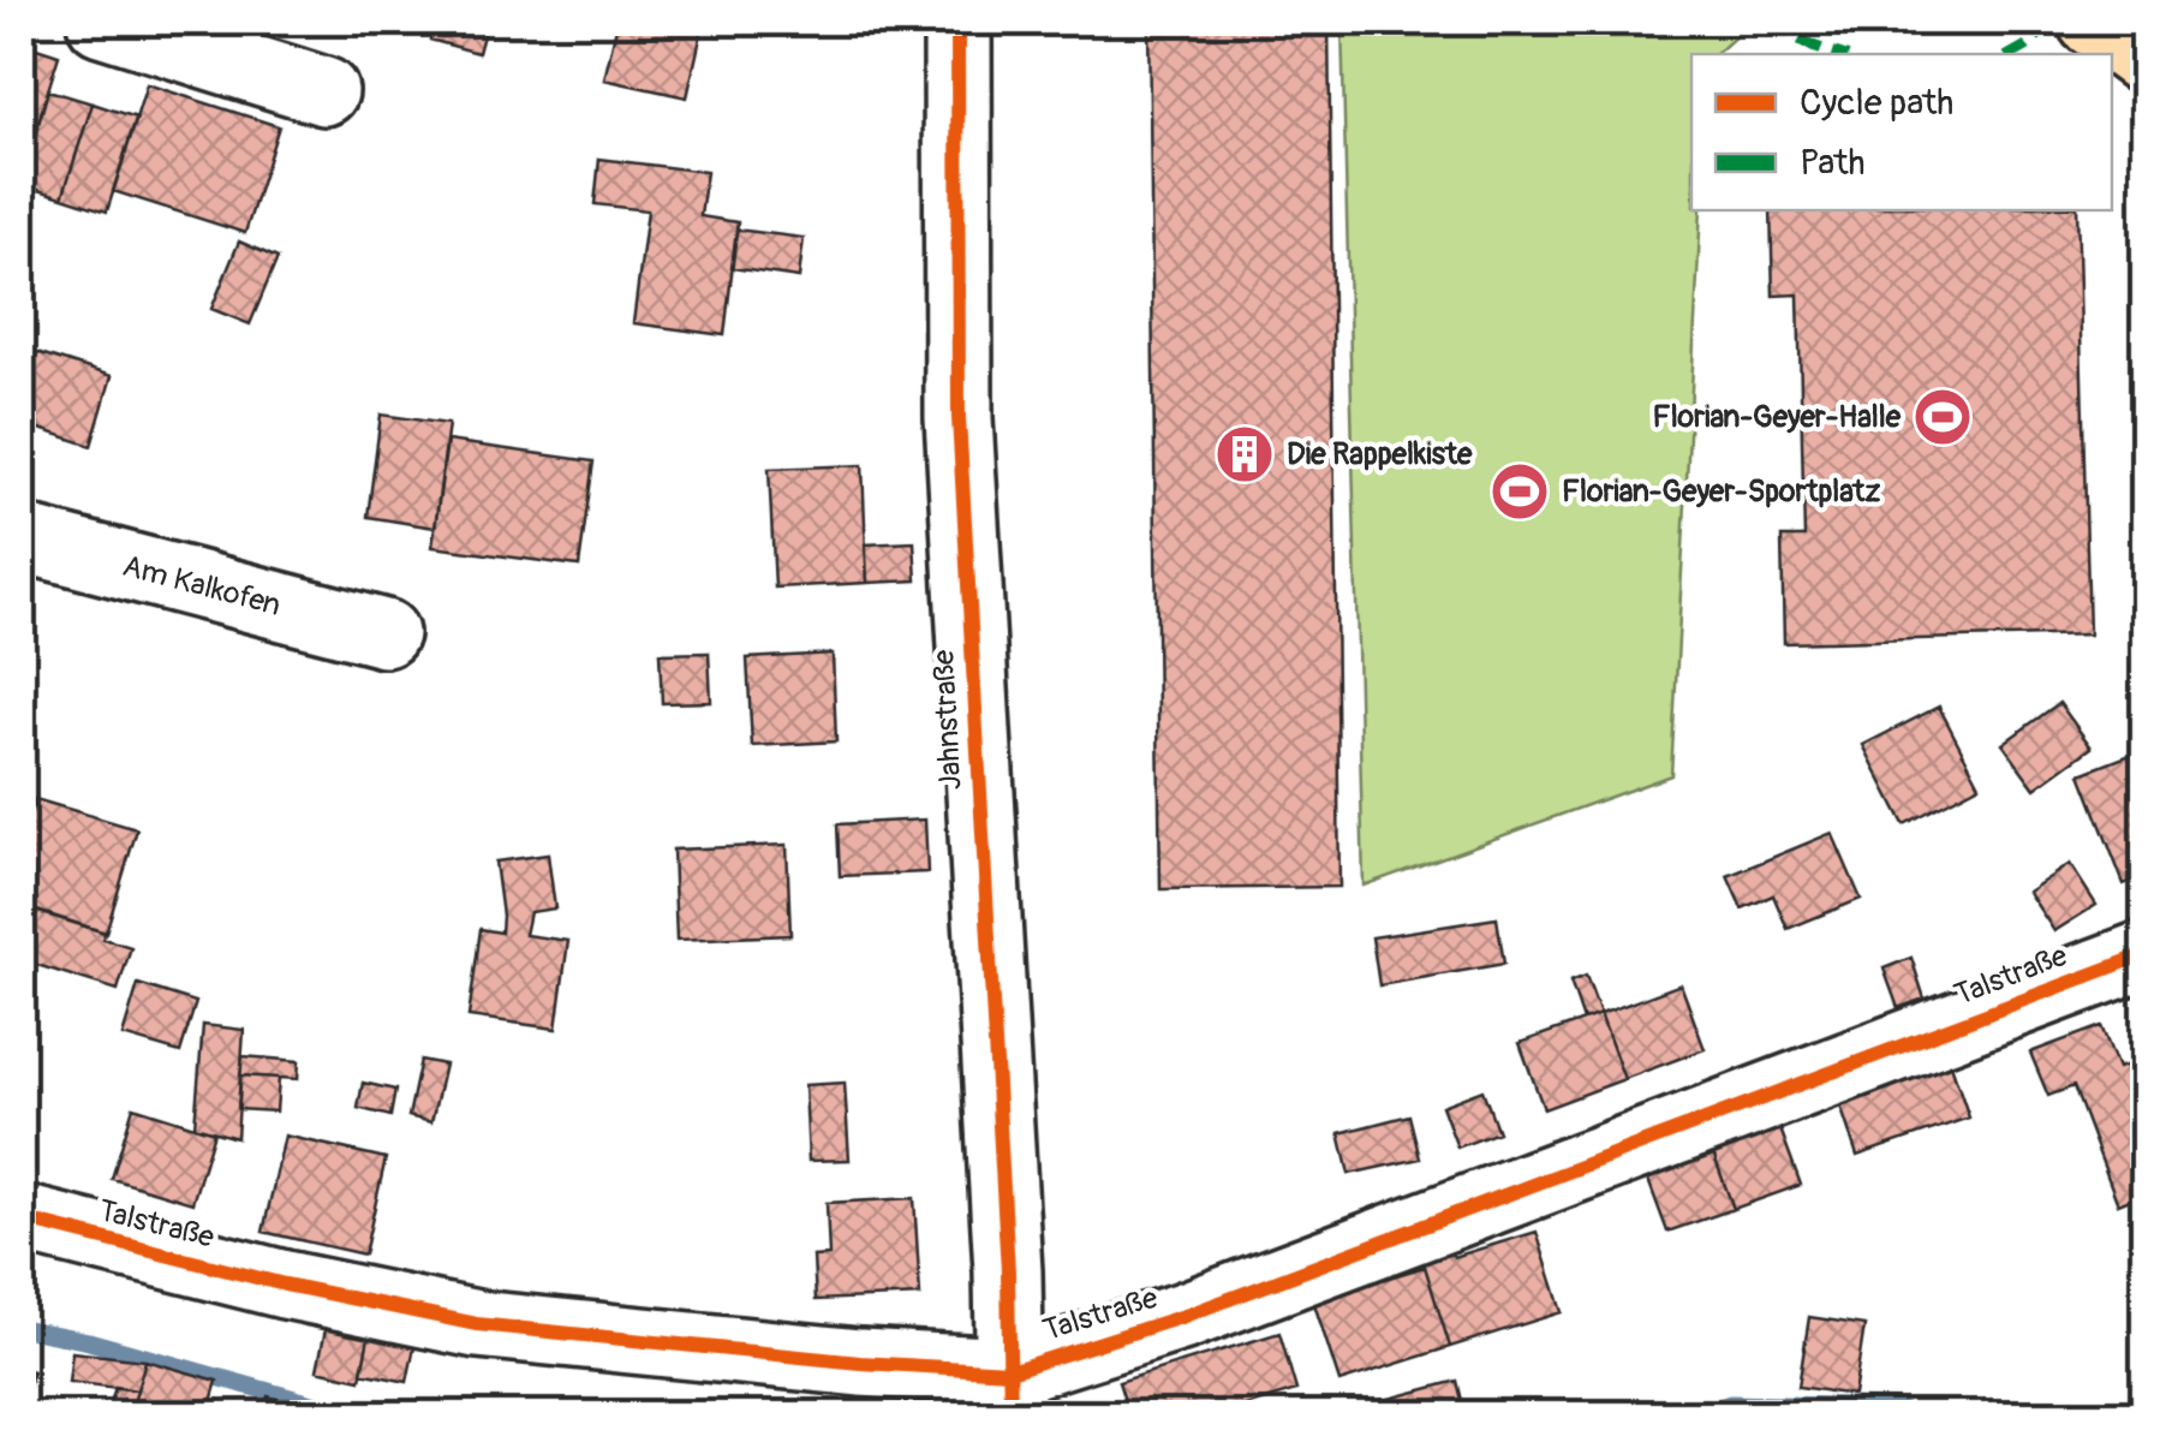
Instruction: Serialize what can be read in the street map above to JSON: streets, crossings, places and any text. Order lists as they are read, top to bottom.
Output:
{
  "streets": {
    "street": ["Am Kalkofen", "Jahnstraße", "Talstraße"]
  },
  "crossings": [
    ["Jahnstraße", "Talstraße"]
  ],
  "places": {
    "sports": ["Florian-Geyer-Halle", "Florian-Geyer-Sportplatz"],
    "building": ["Die Rappelkiste"]
  },
  "legend": ["Cycle path", "Path"]
}
